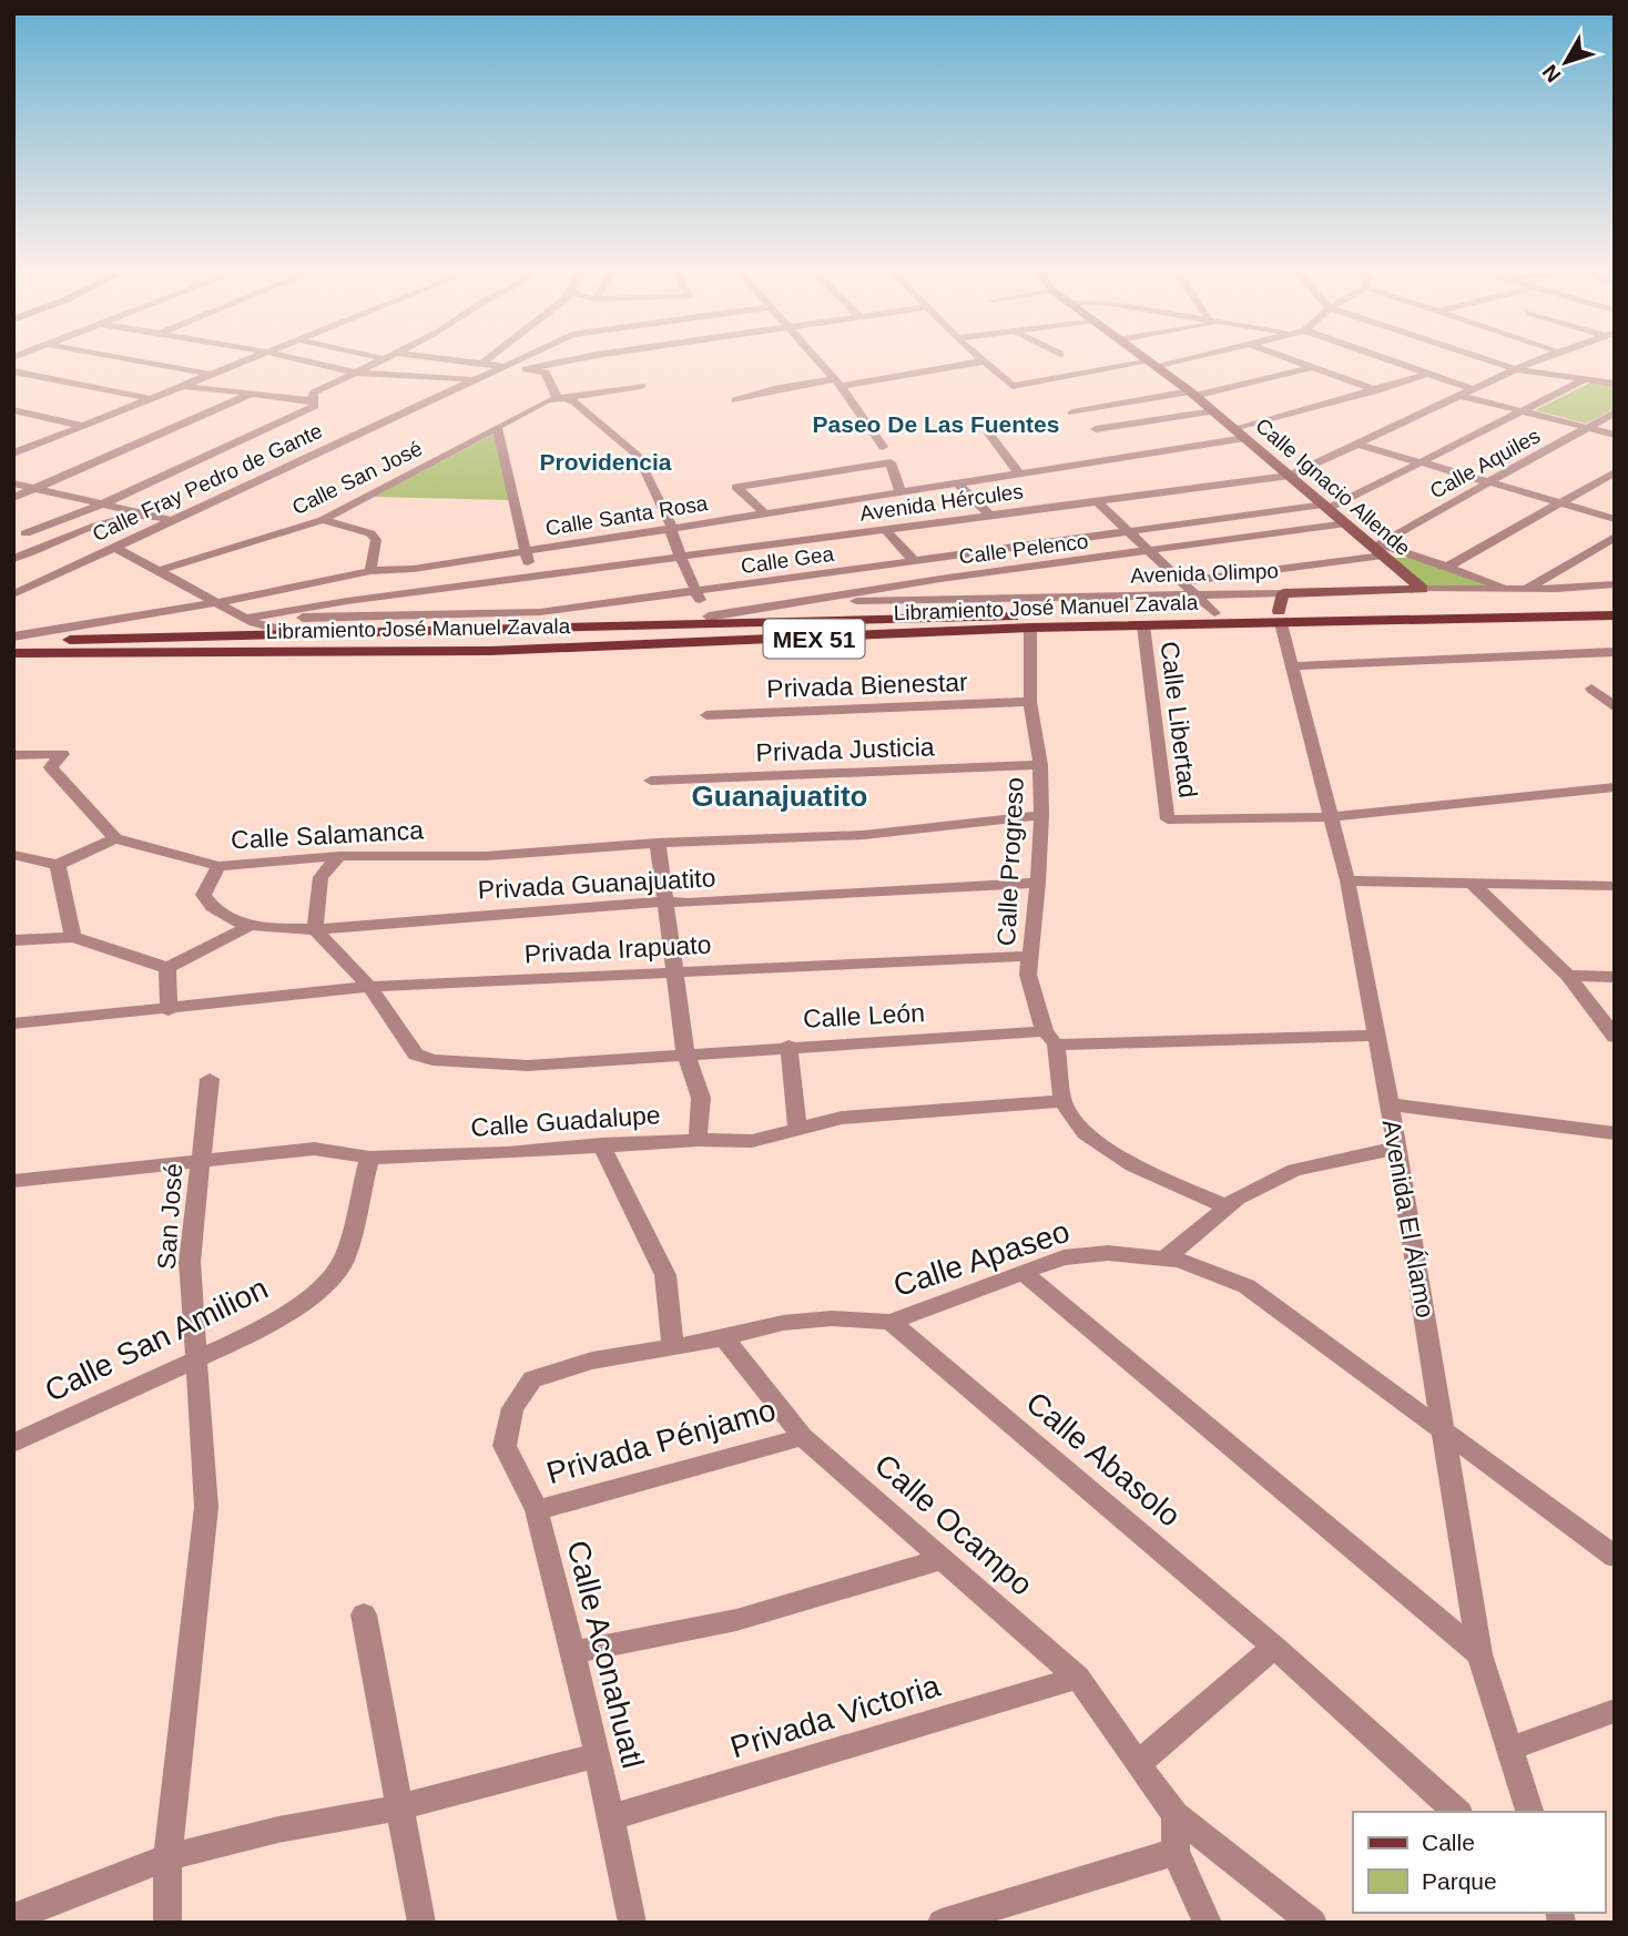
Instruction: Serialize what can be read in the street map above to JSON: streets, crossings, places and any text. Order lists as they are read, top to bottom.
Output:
{
  "streets": {
    "main road": ["Libramiento José Manuel Zavala", "MEX 51"],
    "street": [
      "Calle Aquiles",
      "Calle San José",
      "Calle Fray Pedro de Gante",
      "Calle Ignacio Allende",
      "Avenida Hércules",
      "Calle Santa Rosa",
      "Calle Pelenco",
      "Calle Gea",
      "Avenida Olimpo",
      "Privada Bienestar",
      "Calle Libertad",
      "Privada Justicia",
      "Calle Salamanca",
      "Calle Progreso",
      "Privada Guanajuatito",
      "Privada Irapuato",
      "Calle León",
      "Calle Guadalupe",
      "San José",
      "Avenida El Álamo",
      "Calle Apaseo",
      "Calle San Amilion",
      "Privada Pénjamo",
      "Calle Abasolo",
      "Calle Ocampo",
      "Calle Aconahuatl",
      "Privada Victoria"
    ]
  },
  "crossings": [
    ["Calle Aquiles", "Calle Ignacio Allende"],
    ["Calle Ignacio Allende", "Avenida Hércules"],
    ["Calle Ignacio Allende", "Calle Santa Rosa"],
    ["Calle Ignacio Allende", "Calle Pelenco"],
    ["Calle Ignacio Allende", "Calle Gea"],
    ["Calle Ignacio Allende", "Avenida Olimpo"],
    ["Avenida Hércules", "Calle Gea"],
    ["Calle Santa Rosa", "Libramiento José Manuel Zavala"],
    ["Calle Pelenco", "Avenida Olimpo"],
    ["Calle Pelenco", "Libramiento José Manuel Zavala"],
    ["Libramiento José Manuel Zavala", "Calle Libertad"],
    ["Libramiento José Manuel Zavala", "Calle Progreso"],
    ["Libramiento José Manuel Zavala", "Avenida El Álamo"],
    ["Privada Bienestar", "Calle Progreso"],
    ["Privada Justicia", "Calle Progreso"],
    ["Calle Salamanca", "Calle Progreso"],
    ["Calle Salamanca", "Privada Guanajuatito"],
    ["Calle Progreso", "Privada Guanajuatito"],
    ["Calle Progreso", "Privada Irapuato"],
    ["Calle Progreso", "Calle León"],
    ["Privada Irapuato", "Calle León"],
    ["Calle León", "Avenida El Álamo"],
    ["Calle Guadalupe", "San José"],
    ["Calle Guadalupe", "Calle San Amilion"],
    ["San José", "Calle San Amilion"],
    ["Avenida El Álamo", "Calle Apaseo"],
    ["Calle Apaseo", "Calle Abasolo"],
    ["Calle Apaseo", "Calle Ocampo"],
    ["Calle Apaseo", "Calle Aconahuatl"],
    ["Privada Pénjamo", "Calle Ocampo"],
    ["Privada Pénjamo", "Calle Aconahuatl"],
    ["Calle Ocampo", "Privada Victoria"],
    ["Calle Aconahuatl", "Privada Victoria"]
  ],
  "districts": ["Paseo De Las Fuentes", "Providencia", "Guanajuatito"],
  "legend": ["Calle", "Parque"],
  "north": "bottom left"
}
